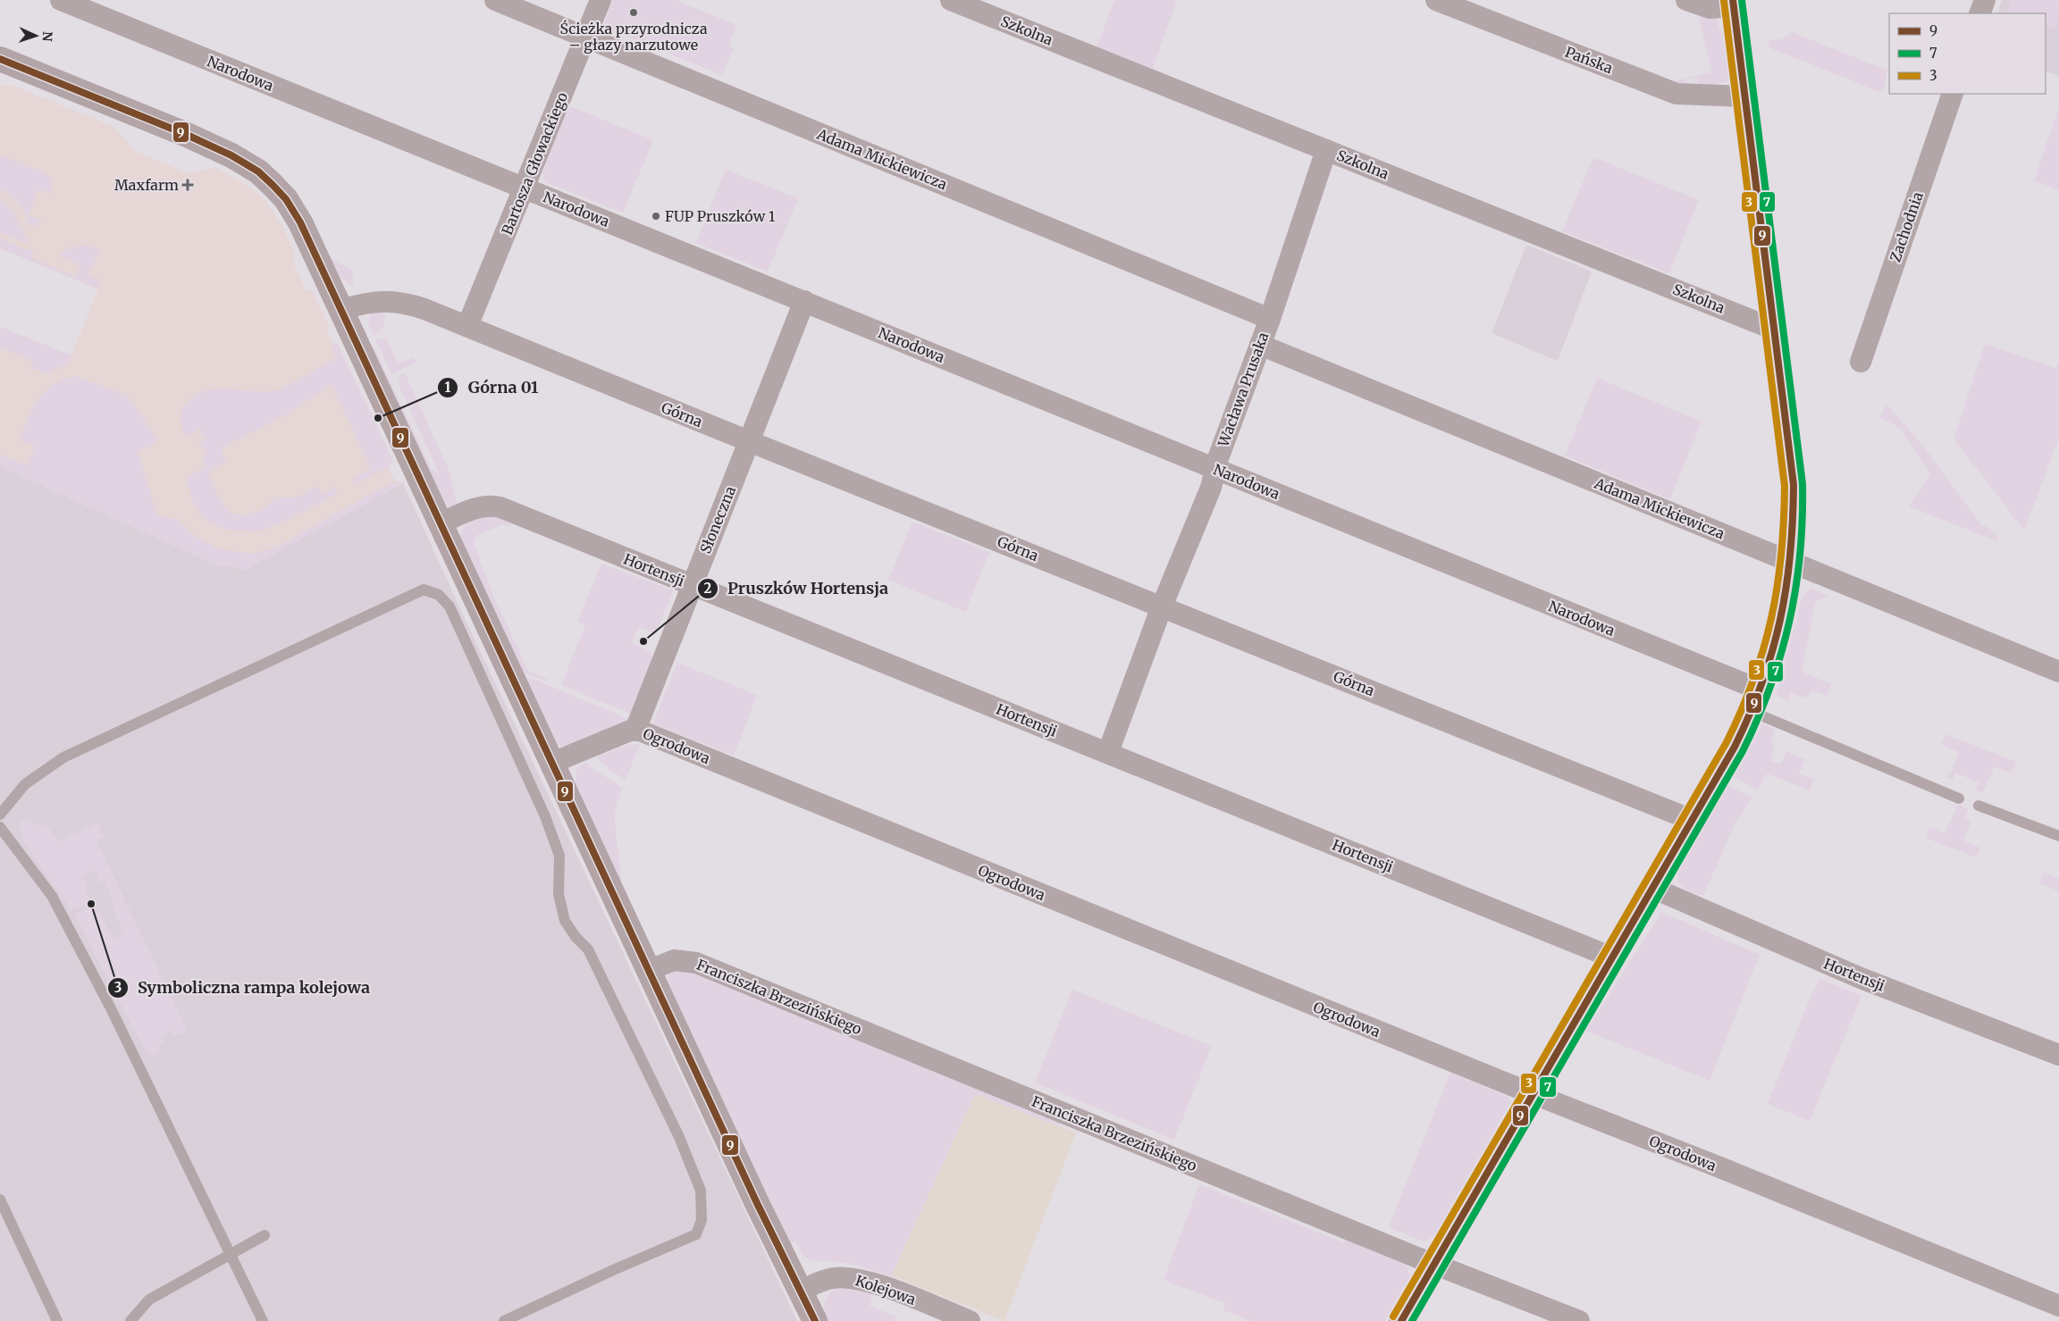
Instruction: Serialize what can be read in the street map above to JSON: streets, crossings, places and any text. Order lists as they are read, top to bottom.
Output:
{
  "streets": {
    "street": [
      "Szkolna",
      "Pańska",
      "Narodowa",
      "Adama Mickiewicza",
      "Bartosza Głowackiego",
      "Zachodnia",
      "Wacława Prusaka",
      "Górna",
      "Słoneczna",
      "Hortensji",
      "Ogrodowa",
      "Franciszka Brzezińskiego",
      "Kolejowa"
    ]
  },
  "crossings": [
    ["Szkolna", "Wacława Prusaka"],
    ["Narodowa", "Bartosza Głowackiego"],
    ["Narodowa", "Wacława Prusaka"],
    ["Narodowa", "Słoneczna"],
    ["Adama Mickiewicza", "Bartosza Głowackiego"],
    ["Adama Mickiewicza", "Wacława Prusaka"],
    ["Bartosza Głowackiego", "Górna"],
    ["Wacława Prusaka", "Górna"],
    ["Wacława Prusaka", "Hortensji"],
    ["Górna", "Słoneczna"],
    ["Słoneczna", "Hortensji"],
    ["Słoneczna", "Ogrodowa"]
  ],
  "places": {
    "other": [
      "Ścieżka przyrodnicza – głazy narzutowe",
      "FUP Pruszków 1",
      "Górna 01",
      "Pruszków Hortensja",
      "Symboliczna rampa kolejowa"
    ],
    "health": ["Maxfarm"]
  },
  "lines": ["transit line 9", "transit line 7", "transit line 3"],
  "legend": ["9", "7", "3"],
  "north": "right"
}
